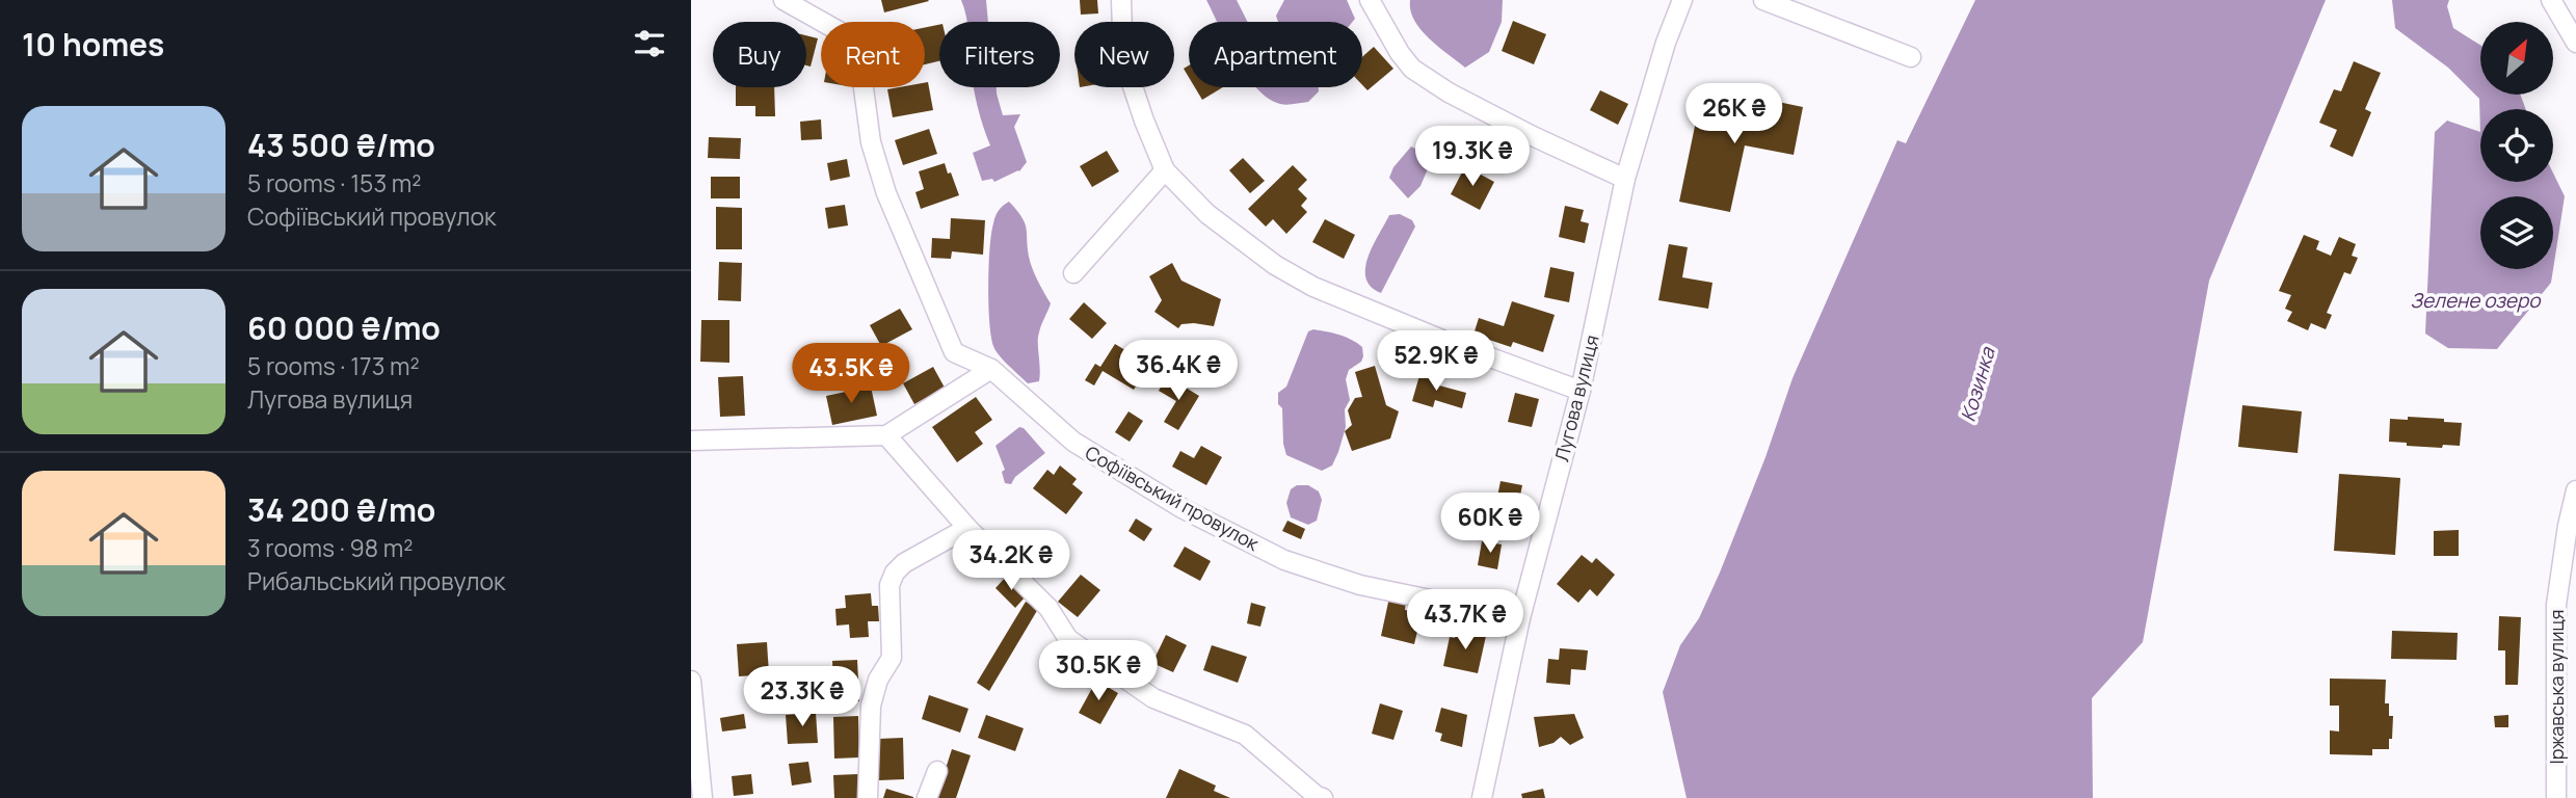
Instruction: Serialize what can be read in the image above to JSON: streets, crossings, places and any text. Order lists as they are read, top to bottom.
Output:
{
  "streets": {
    "street": ["Лугова вулиця", "Софіївський провулок", "Іржавська вулиця"]
  },
  "crossings": [
    ["Лугова вулиця", "Софіївський провулок"]
  ],
  "water": ["Зелене озеро", "Козинка"],
  "north": "top right",
  "page": {
    "heading": "10 homes",
    "chip": [
      "Buy",
      "Rent",
      "Filters",
      "New",
      "Apartment"
    ],
    "price": [
      "26K ₴",
      "19.3K ₴",
      "52.9K ₴",
      "36.4K ₴",
      "43.5K ₴",
      "60K ₴",
      "34.2K ₴",
      "43.7K ₴",
      "30.5K ₴",
      "23.3K ₴"
    ],
    "list": [
      {
        "name": "43 500 ₴/mo",
        "note": "5 rooms · 153 m² · Софіївський провулок"
      },
      {
        "name": "60 000 ₴/mo",
        "note": "5 rooms · 173 m² · Лугова вулиця"
      },
      {
        "name": "34 200 ₴/mo",
        "note": "3 rooms · 98 m² · Рибальський провулок"
      }
    ]
  }
}
